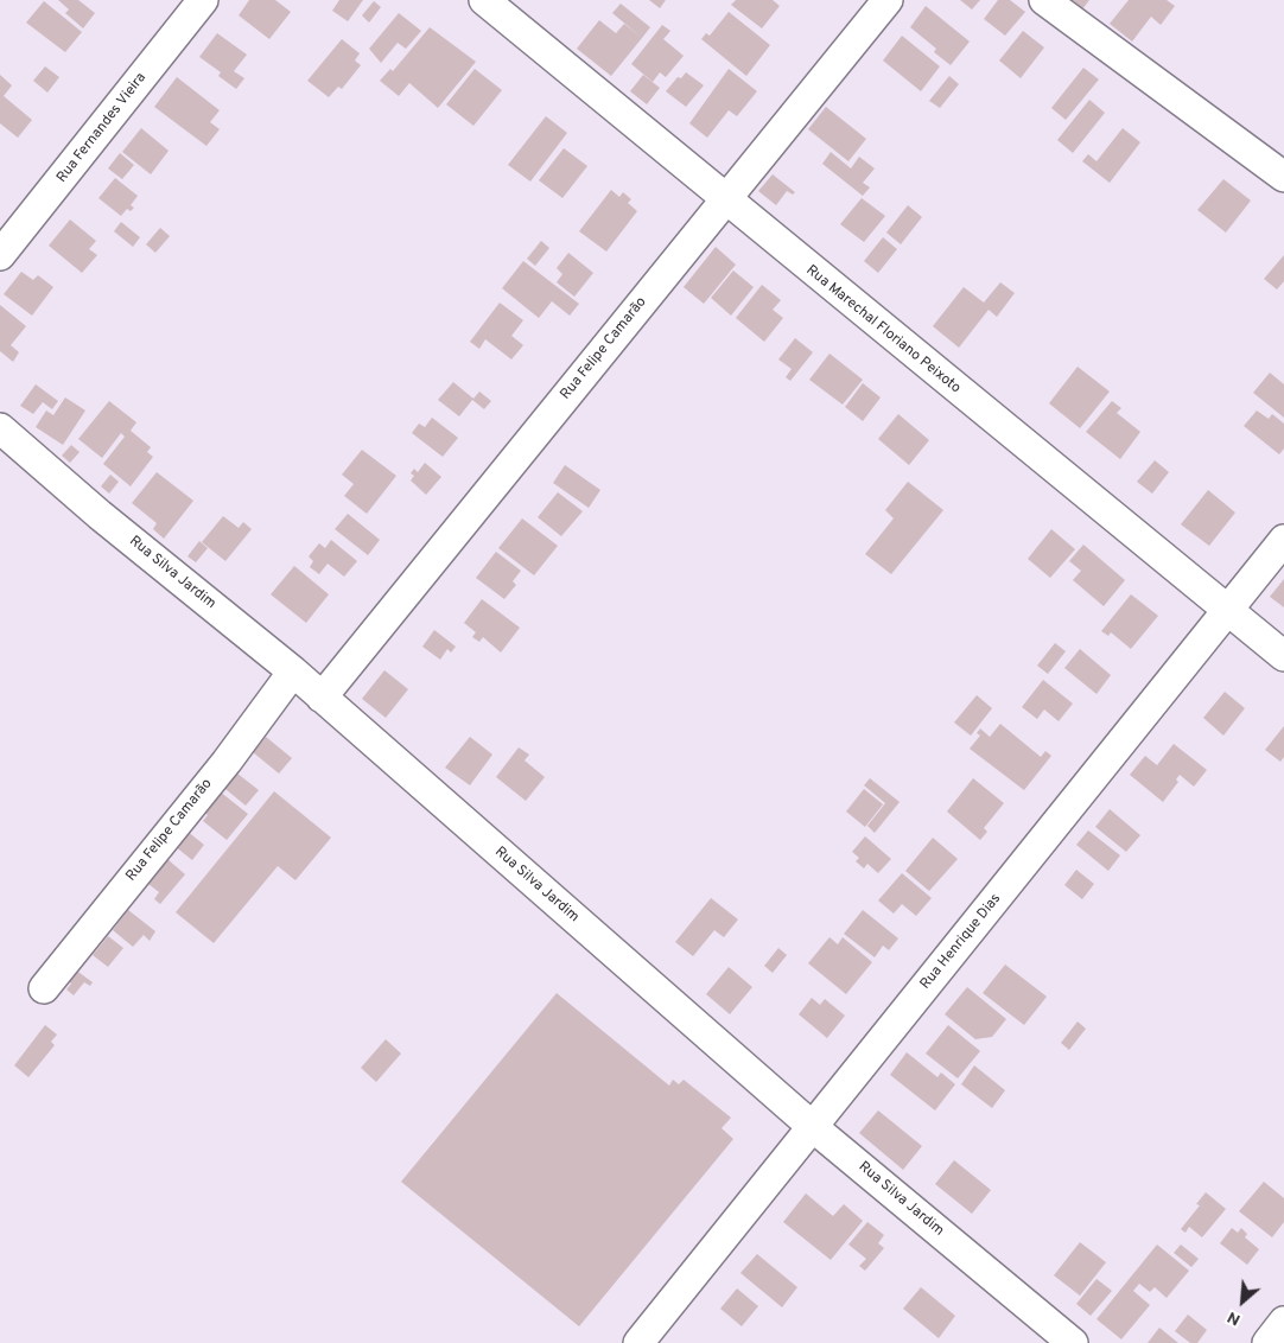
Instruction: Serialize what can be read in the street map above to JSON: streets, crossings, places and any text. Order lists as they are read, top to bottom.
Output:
{
  "streets": {
    "street": [
      "Rua Fernandes Vieira",
      "Rua Marechal Floriano Peixoto",
      "Rua Felipe Camarão",
      "Rua Silva Jardim",
      "Rua Henrique Dias"
    ]
  },
  "crossings": [
    ["Rua Marechal Floriano Peixoto", "Rua Felipe Camarão"],
    ["Rua Marechal Floriano Peixoto", "Rua Henrique Dias"],
    ["Rua Felipe Camarão", "Rua Silva Jardim"],
    ["Rua Silva Jardim", "Rua Henrique Dias"]
  ],
  "north": "bottom left"
}
